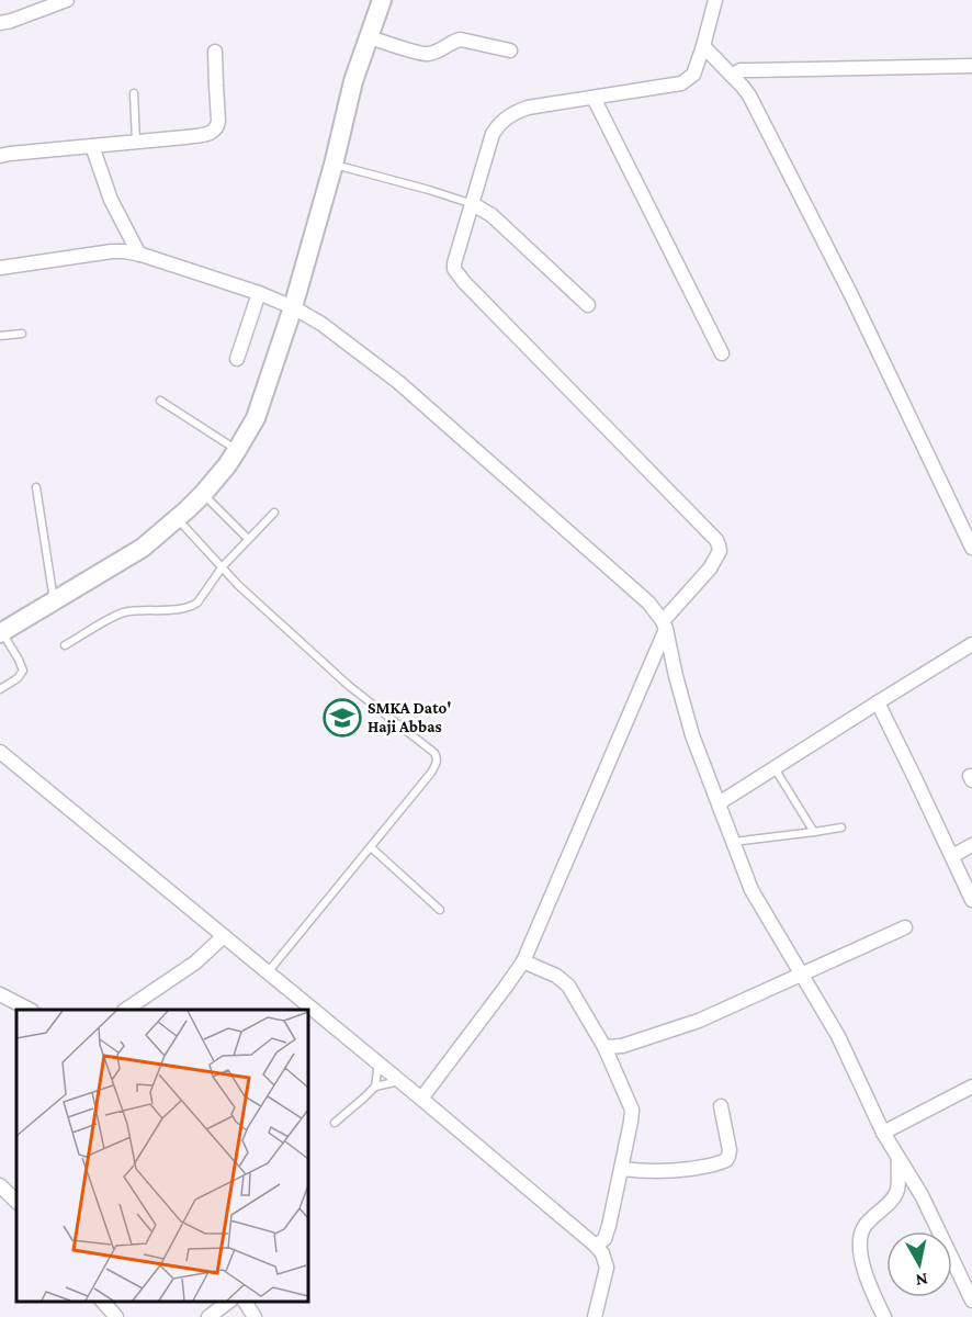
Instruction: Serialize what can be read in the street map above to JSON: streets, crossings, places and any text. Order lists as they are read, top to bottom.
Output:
{
  "places": {
    "school or university": ["SMKA Dato' Haji Abbas"]
  },
  "north": "bottom"
}
